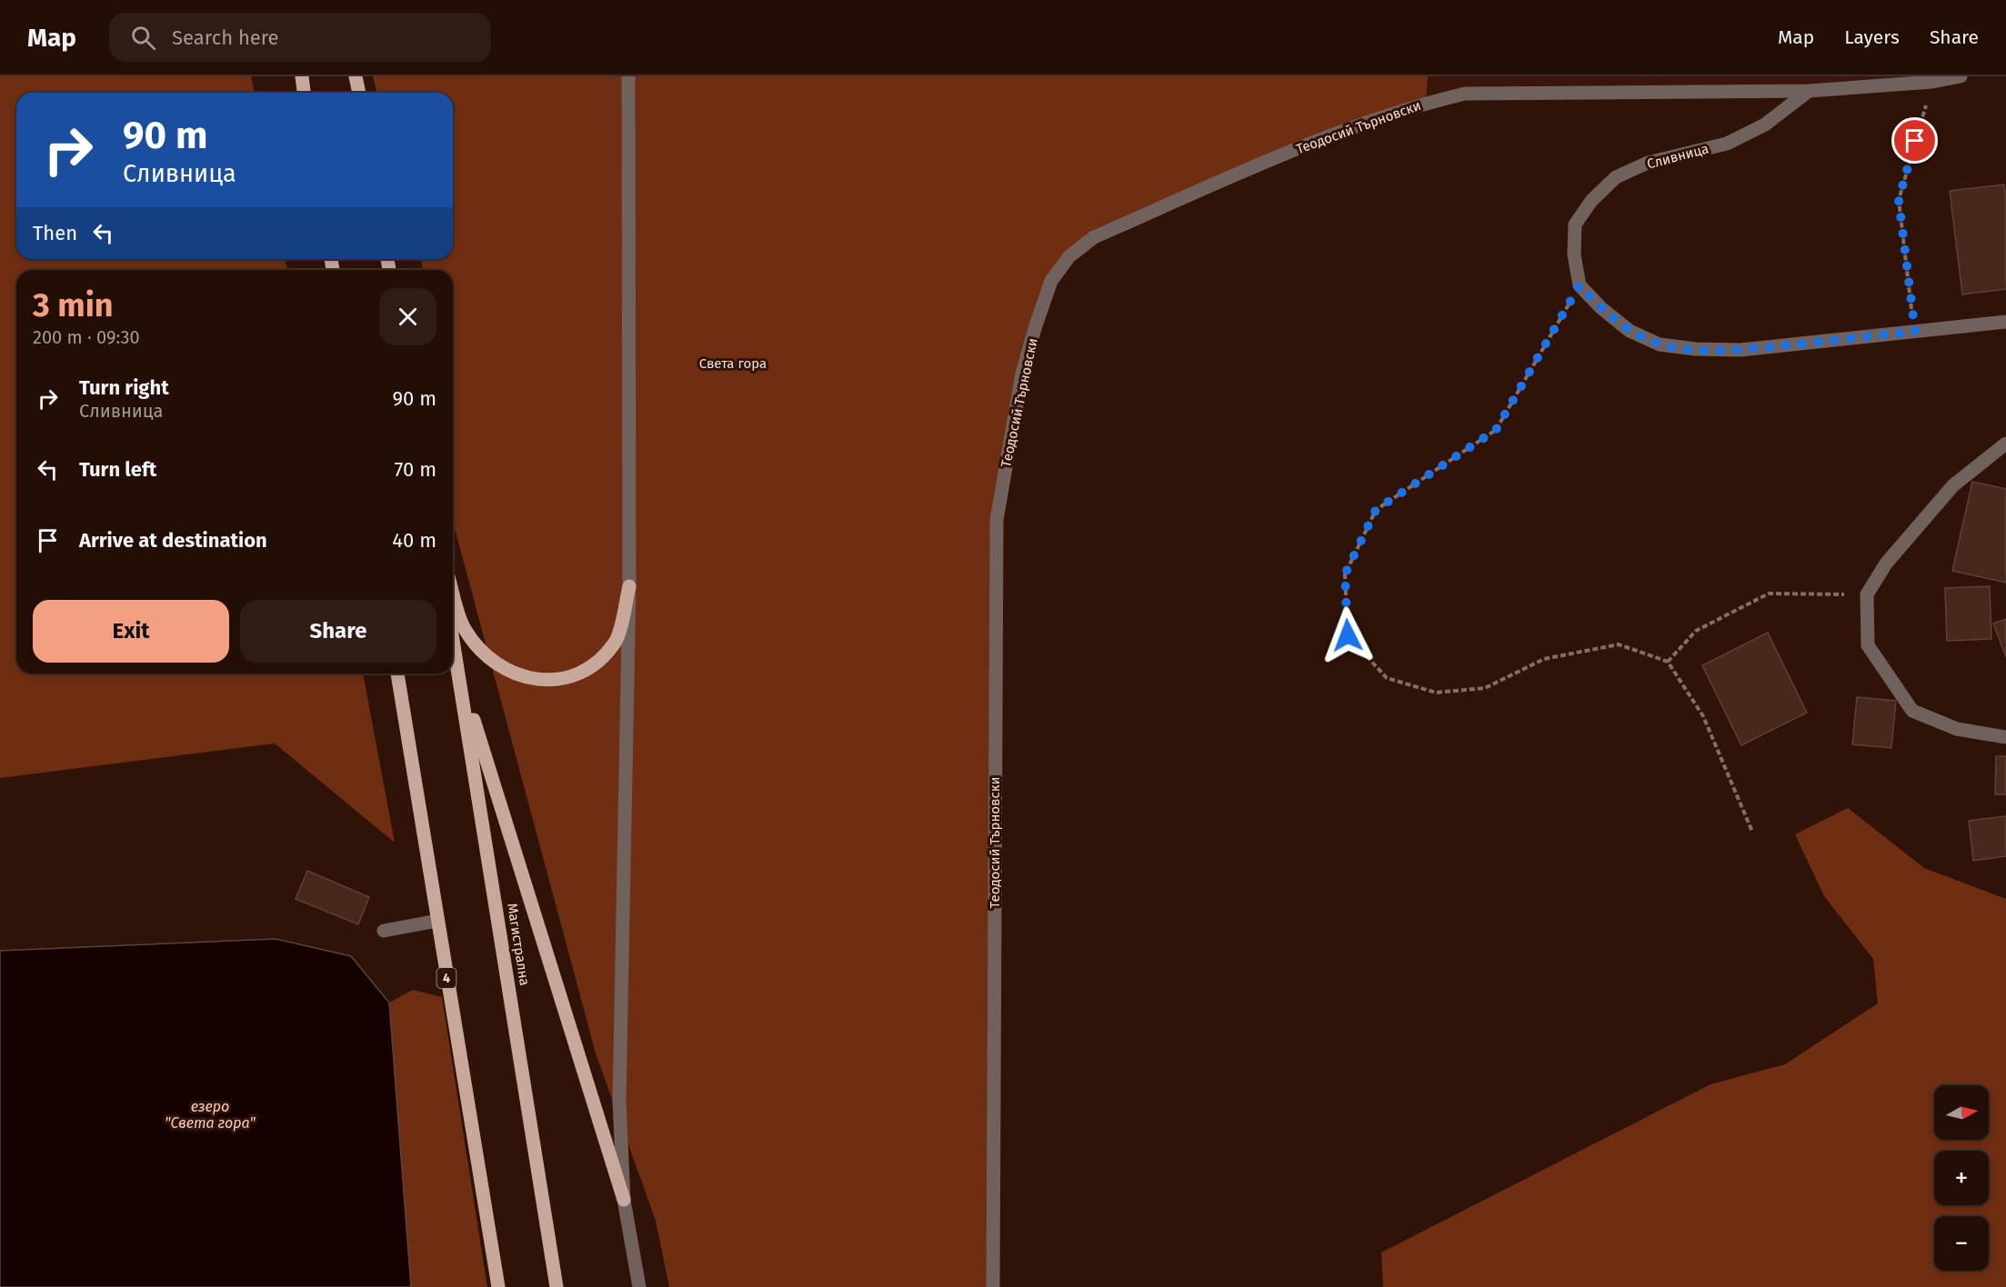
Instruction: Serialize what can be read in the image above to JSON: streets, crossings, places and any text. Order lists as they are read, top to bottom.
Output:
{
  "streets": {
    "main road": ["Магистрална", "4"],
    "street": ["Теодосий Търновски", "Сливница"]
  },
  "crossings": [
    ["Теодосий Търновски", "Сливница"]
  ],
  "water": ["езеро \"Света гора\""],
  "parks": ["Света гора"],
  "north": "right",
  "page": {
    "header": "Map",
    "search": "Search here",
    "nav": ["Map", "Layers", "Share"],
    "turn": ["90 m", "Сливница"],
    "then": "Then",
    "heading": ["3 min", "200 m · 09:30"],
    "list": [
      {
        "name": "Turn right",
        "note": "Сливница",
        "value": "90 m"
      },
      {
        "name": "Turn left",
        "value": "70 m"
      },
      {
        "name": "Arrive at destination",
        "value": "40 m"
      }
    ],
    "buttons": ["Exit", "Share"],
    "map_buttons": ["+", "−"]
  }
}
